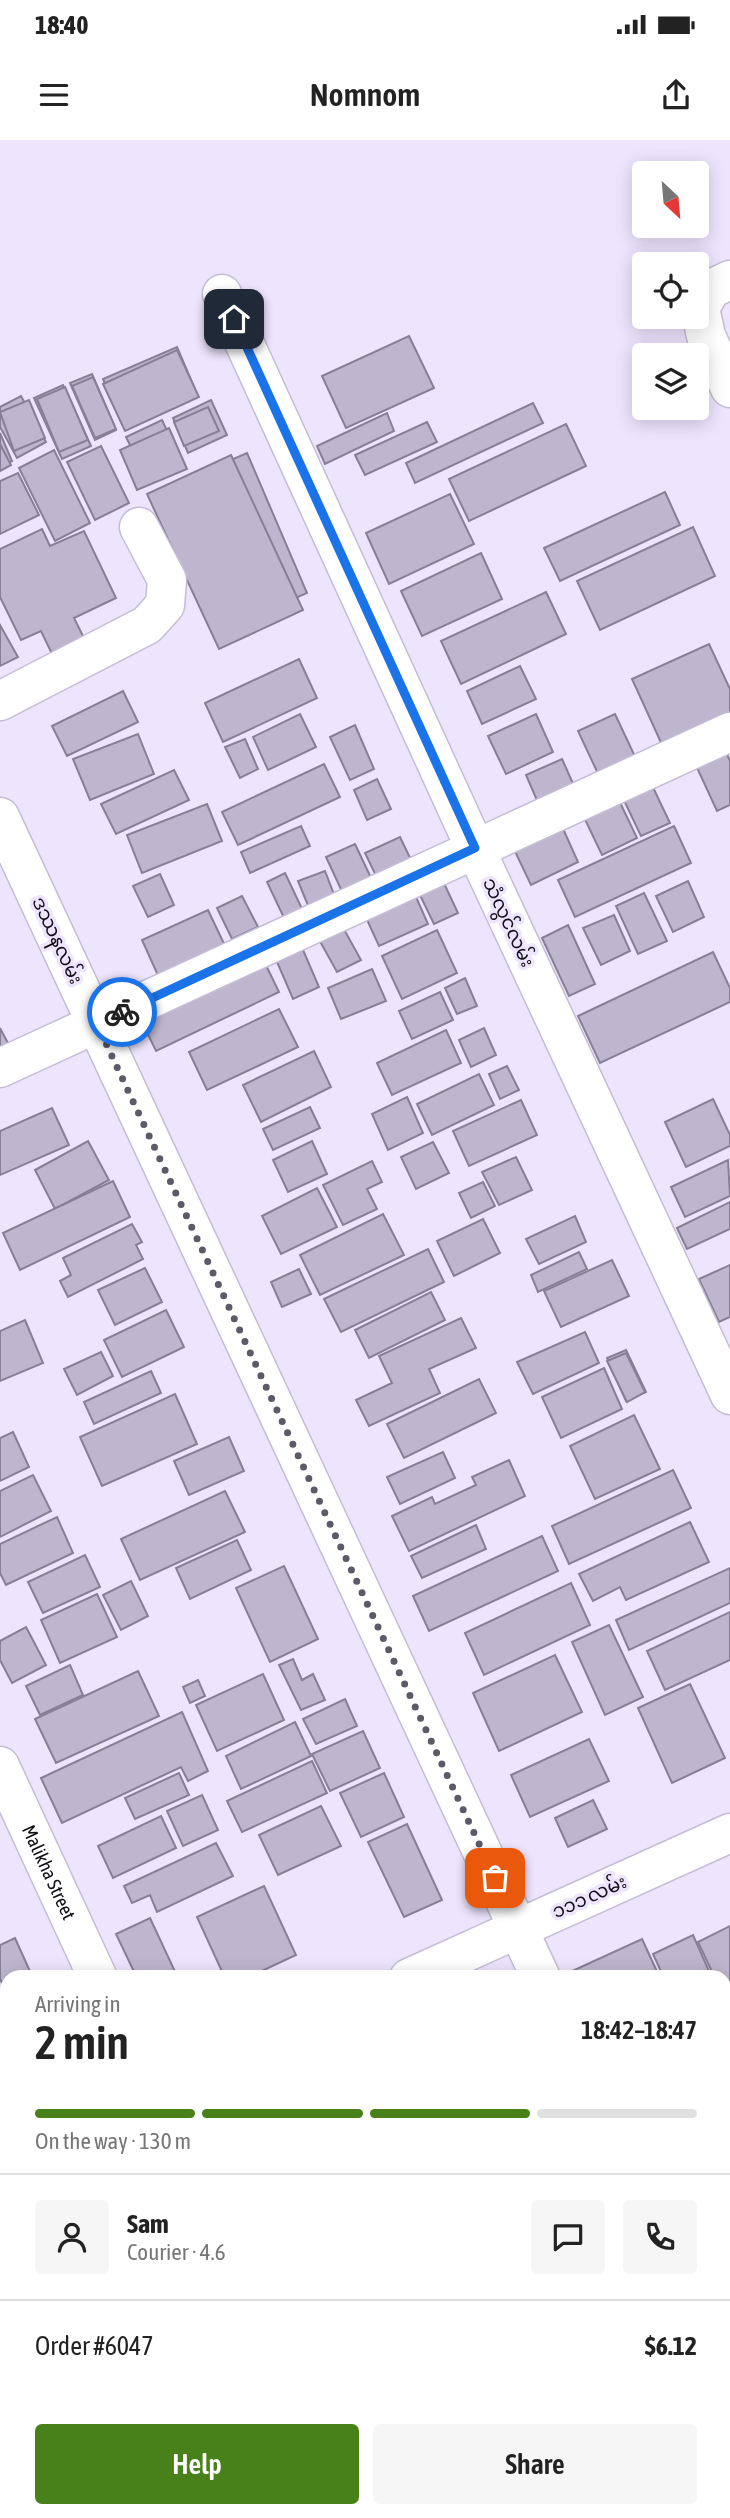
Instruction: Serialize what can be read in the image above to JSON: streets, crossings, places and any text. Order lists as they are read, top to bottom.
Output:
{
  "streets": {
    "street": [
      "သံလွင်လမ်း",
      "ဒဿနလမ်း",
      "Malikha Street",
      "၁၁၁ လမ်း"
    ]
  },
  "crossings": [
    ["ဒဿနလမ်း", "၁၁၁ လမ်း"]
  ],
  "north": "bottom right",
  "page": {
    "status": "18:40",
    "header": "Nomnom",
    "heading": ["2 min", "Arriving in", "18:42–18:47"],
    "panel": [
      "Sam",
      "Courier · 4.6",
      "Order #6047",
      "$6.12"
    ],
    "bar": "On the way · 130 m",
    "buttons": ["Help", "Share"]
  }
}
